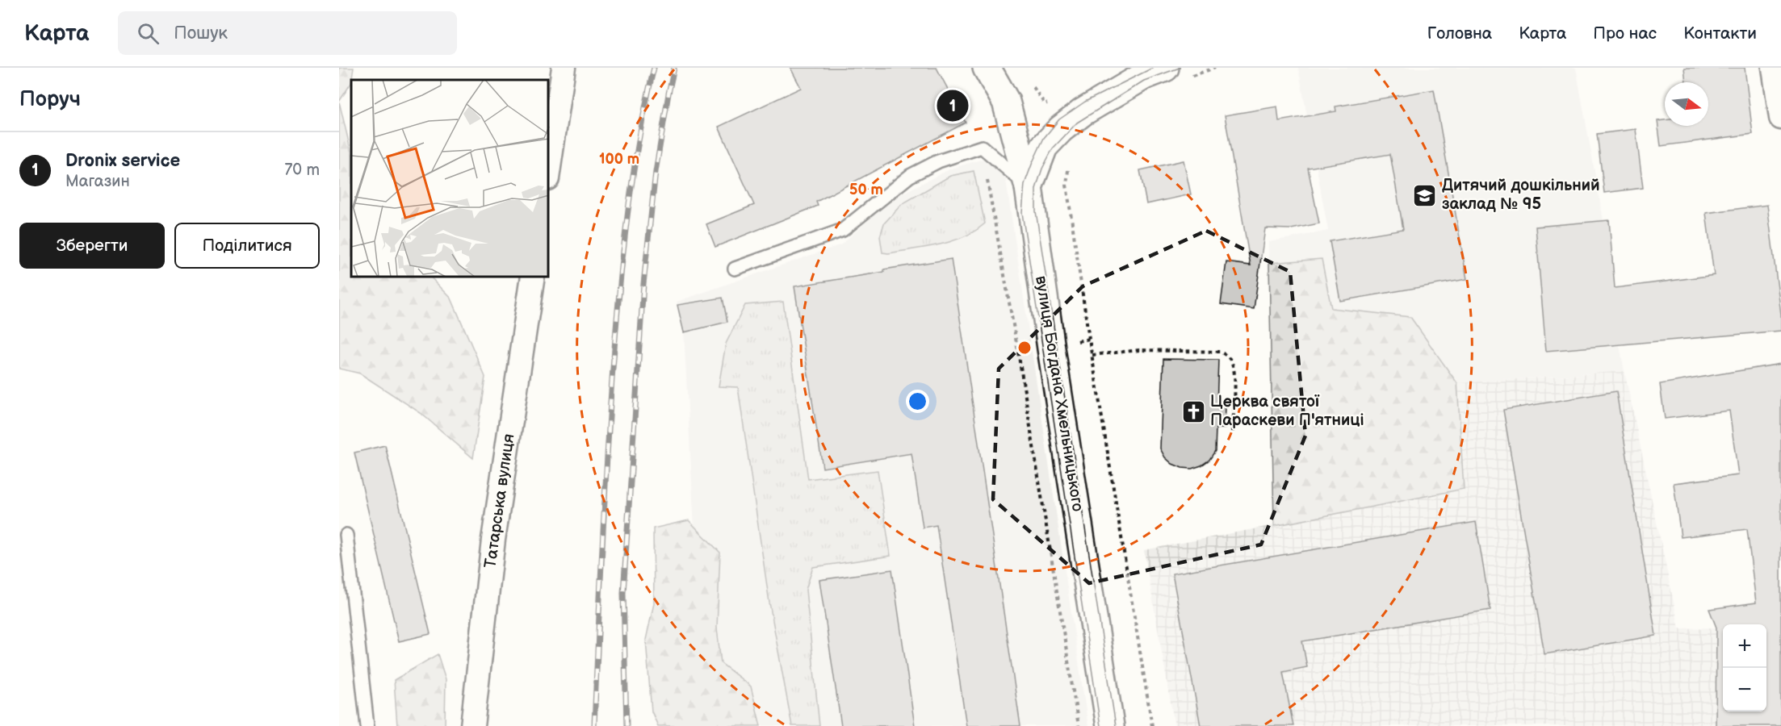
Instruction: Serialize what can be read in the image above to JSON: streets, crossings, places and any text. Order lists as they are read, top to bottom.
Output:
{
  "streets": {
    "main road": ["вулиця Богдана Хмельницького"],
    "street": ["Татарська вулиця"]
  },
  "places": {
    "school or university": ["Дитячий дошкільний заклад № 95"],
    "church": ["Церква святої Параскеви П'ятниці"]
  },
  "north": "right",
  "page": {
    "header": "Карта",
    "search": "Пошук",
    "nav": [
      "Головна",
      "Карта",
      "Про нас",
      "Контакти"
    ],
    "heading": "Поруч",
    "pins": "1",
    "list": [
      {
        "mark": "1",
        "name": "Dronix service",
        "note": "Магазин",
        "value": "70 m"
      }
    ],
    "buttons": ["Зберегти", "Поділитися"],
    "map_buttons": ["+", "−"]
  },
  "rings": ["100 m", "50 m"]
}
